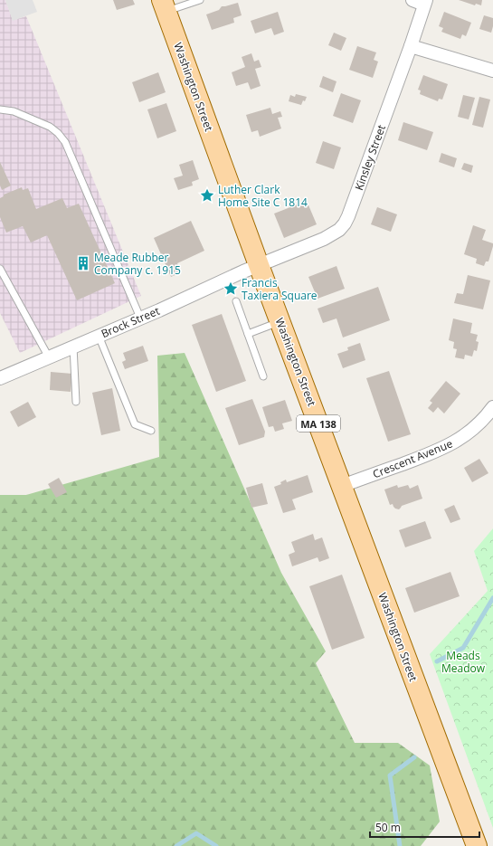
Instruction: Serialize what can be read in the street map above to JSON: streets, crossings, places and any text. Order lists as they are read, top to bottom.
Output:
{
  "streets": {
    "main road": ["Washington Street", "MA 138"],
    "street": ["Kinsley Street", "Brock Street", "Crescent Avenue"]
  },
  "crossings": [
    ["Washington Street", "Kinsley Street"],
    ["Washington Street", "Brock Street"],
    ["Washington Street", "Crescent Avenue"],
    ["Kinsley Street", "Brock Street"]
  ],
  "parks": ["Meads Meadow"],
  "places": {
    "place": ["Luther Clark Home Site C 1814", "Francis Taxiera Square"],
    "building": ["Meade Rubber Company c. 1915"]
  },
  "scale_bar": "50 m"
}
